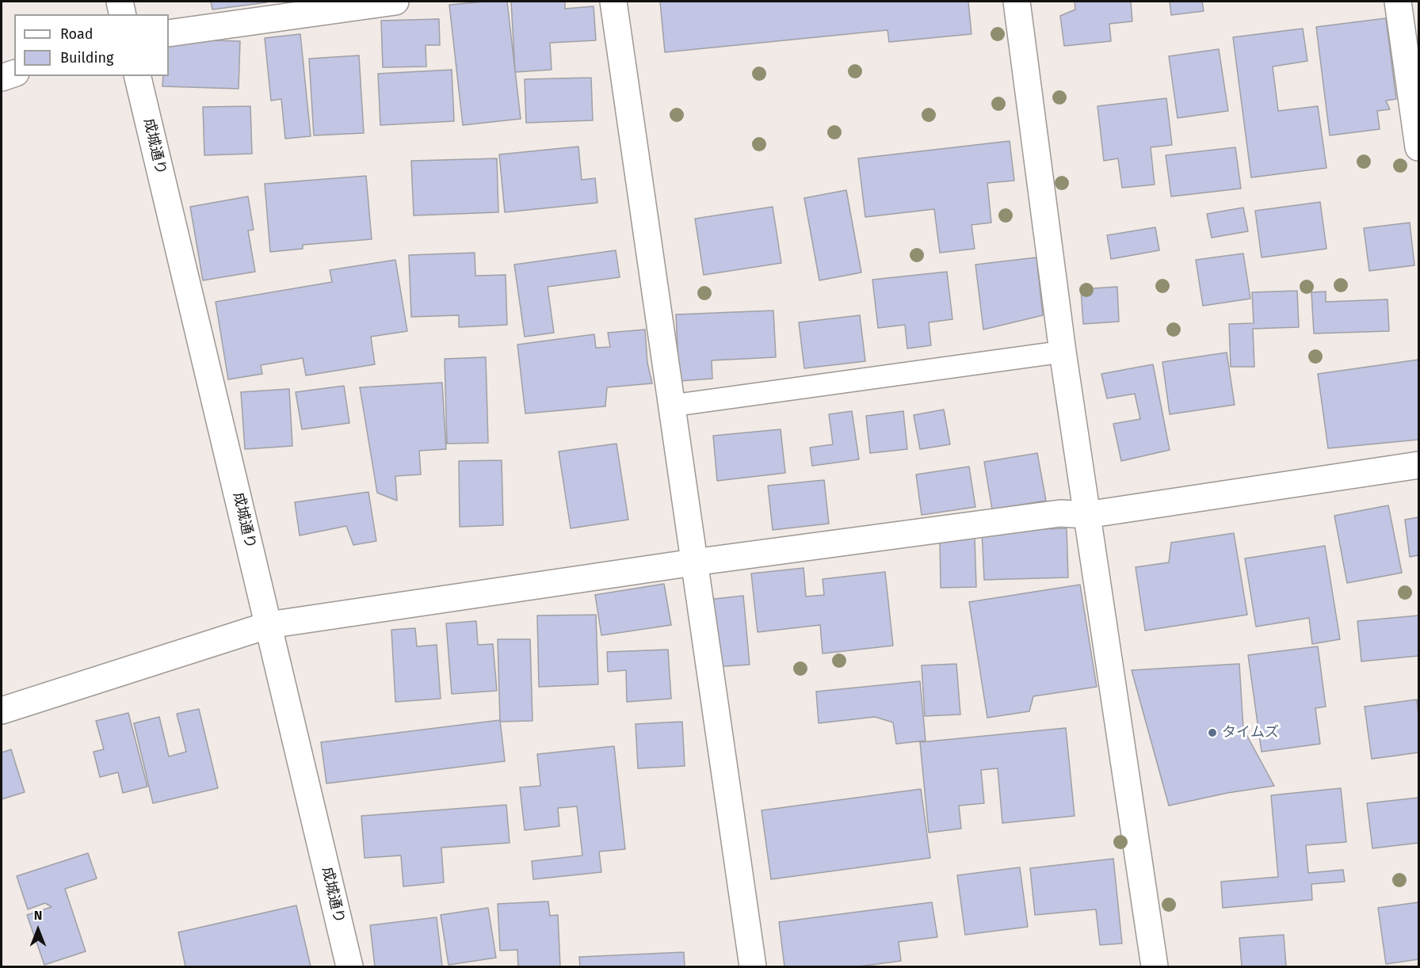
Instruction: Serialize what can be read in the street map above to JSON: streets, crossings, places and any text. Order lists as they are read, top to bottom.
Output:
{
  "streets": {
    "street": ["成城通り"]
  },
  "places": ["タイムズ"],
  "legend": ["Road", "Building"],
  "north": "top"
}
